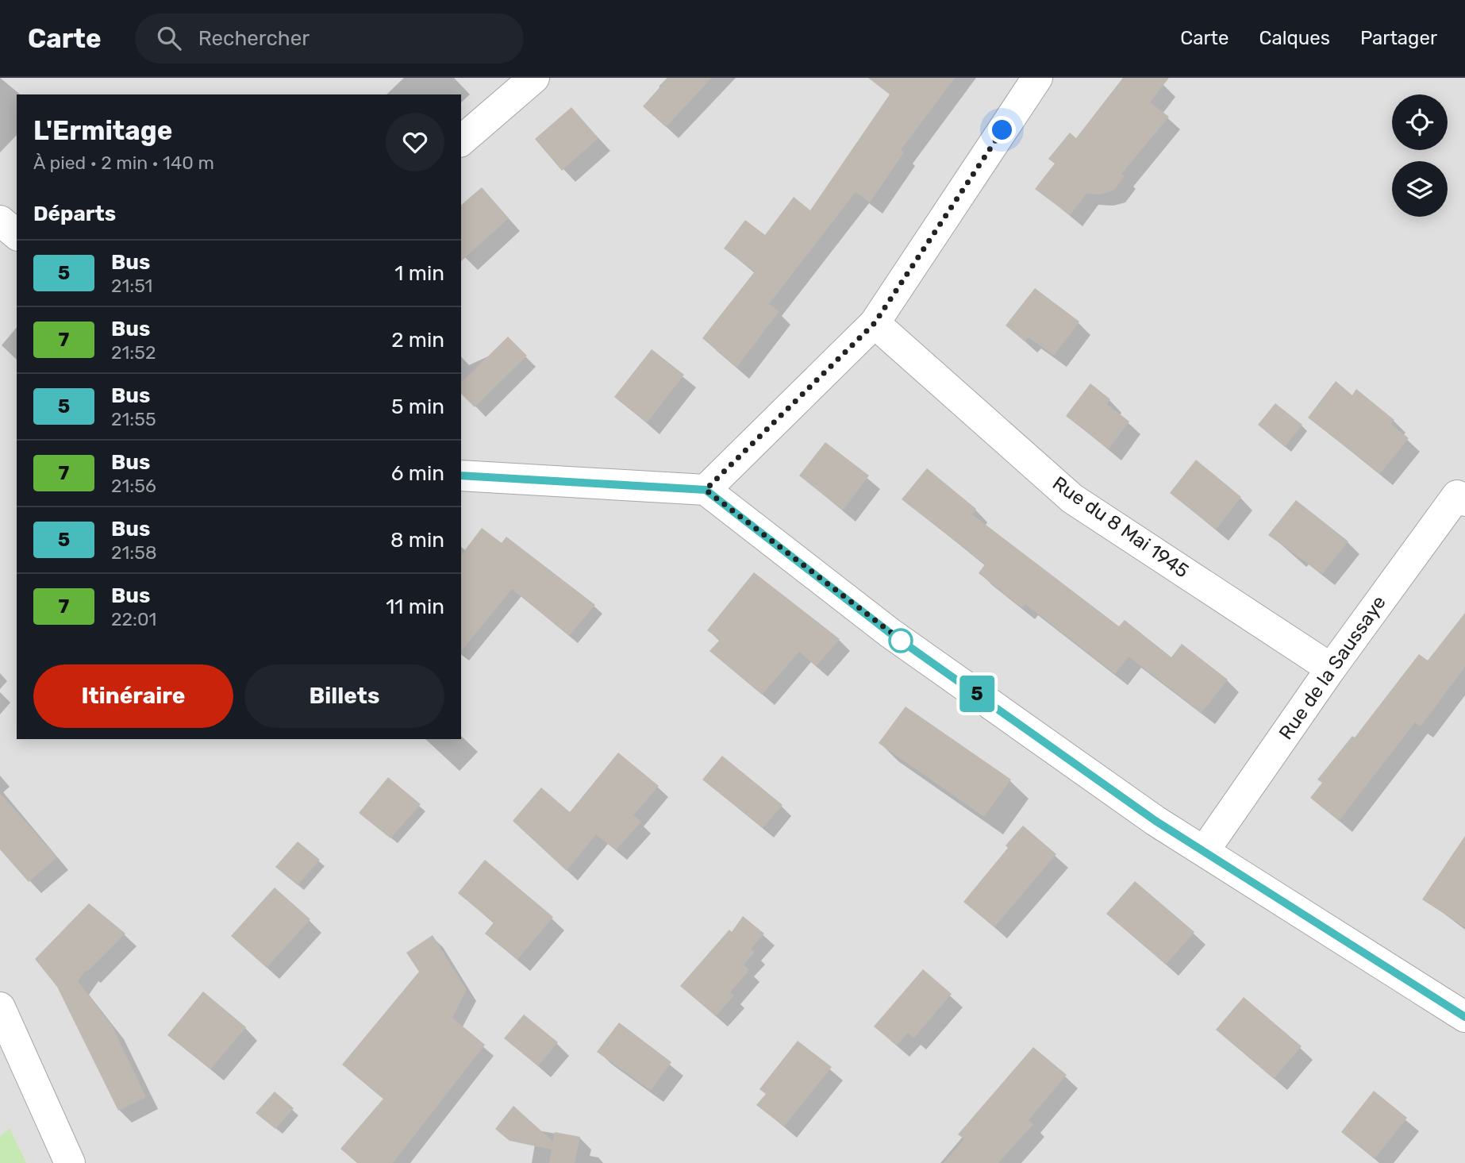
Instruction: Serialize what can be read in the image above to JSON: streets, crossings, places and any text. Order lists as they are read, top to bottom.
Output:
{
  "streets": {
    "street": ["Rue du 8 Mai 1945", "Rue de la Saussaye"]
  },
  "crossings": [
    ["Rue du 8 Mai 1945", "Rue de la Saussaye"]
  ],
  "lines": ["bus line 5"],
  "page": {
    "header": "Carte",
    "search": "Rechercher",
    "nav": ["Carte", "Calques", "Partager"],
    "on_map": "5",
    "heading": [
      ["L'Ermitage", "À pied · 2 min · 140 m"],
      "Départs"
    ],
    "list": [
      {
        "mark": "5",
        "name": "Bus",
        "note": "21:51",
        "value": "1 min"
      },
      {
        "mark": "7",
        "name": "Bus",
        "note": "21:52",
        "value": "2 min"
      },
      {
        "mark": "5",
        "name": "Bus",
        "note": "21:55",
        "value": "5 min"
      },
      {
        "mark": "7",
        "name": "Bus",
        "note": "21:56",
        "value": "6 min"
      },
      {
        "mark": "5",
        "name": "Bus",
        "note": "21:58",
        "value": "8 min"
      },
      {
        "mark": "7",
        "name": "Bus",
        "note": "22:01",
        "value": "11 min"
      }
    ],
    "buttons": ["Itinéraire", "Billets"]
  }
}
